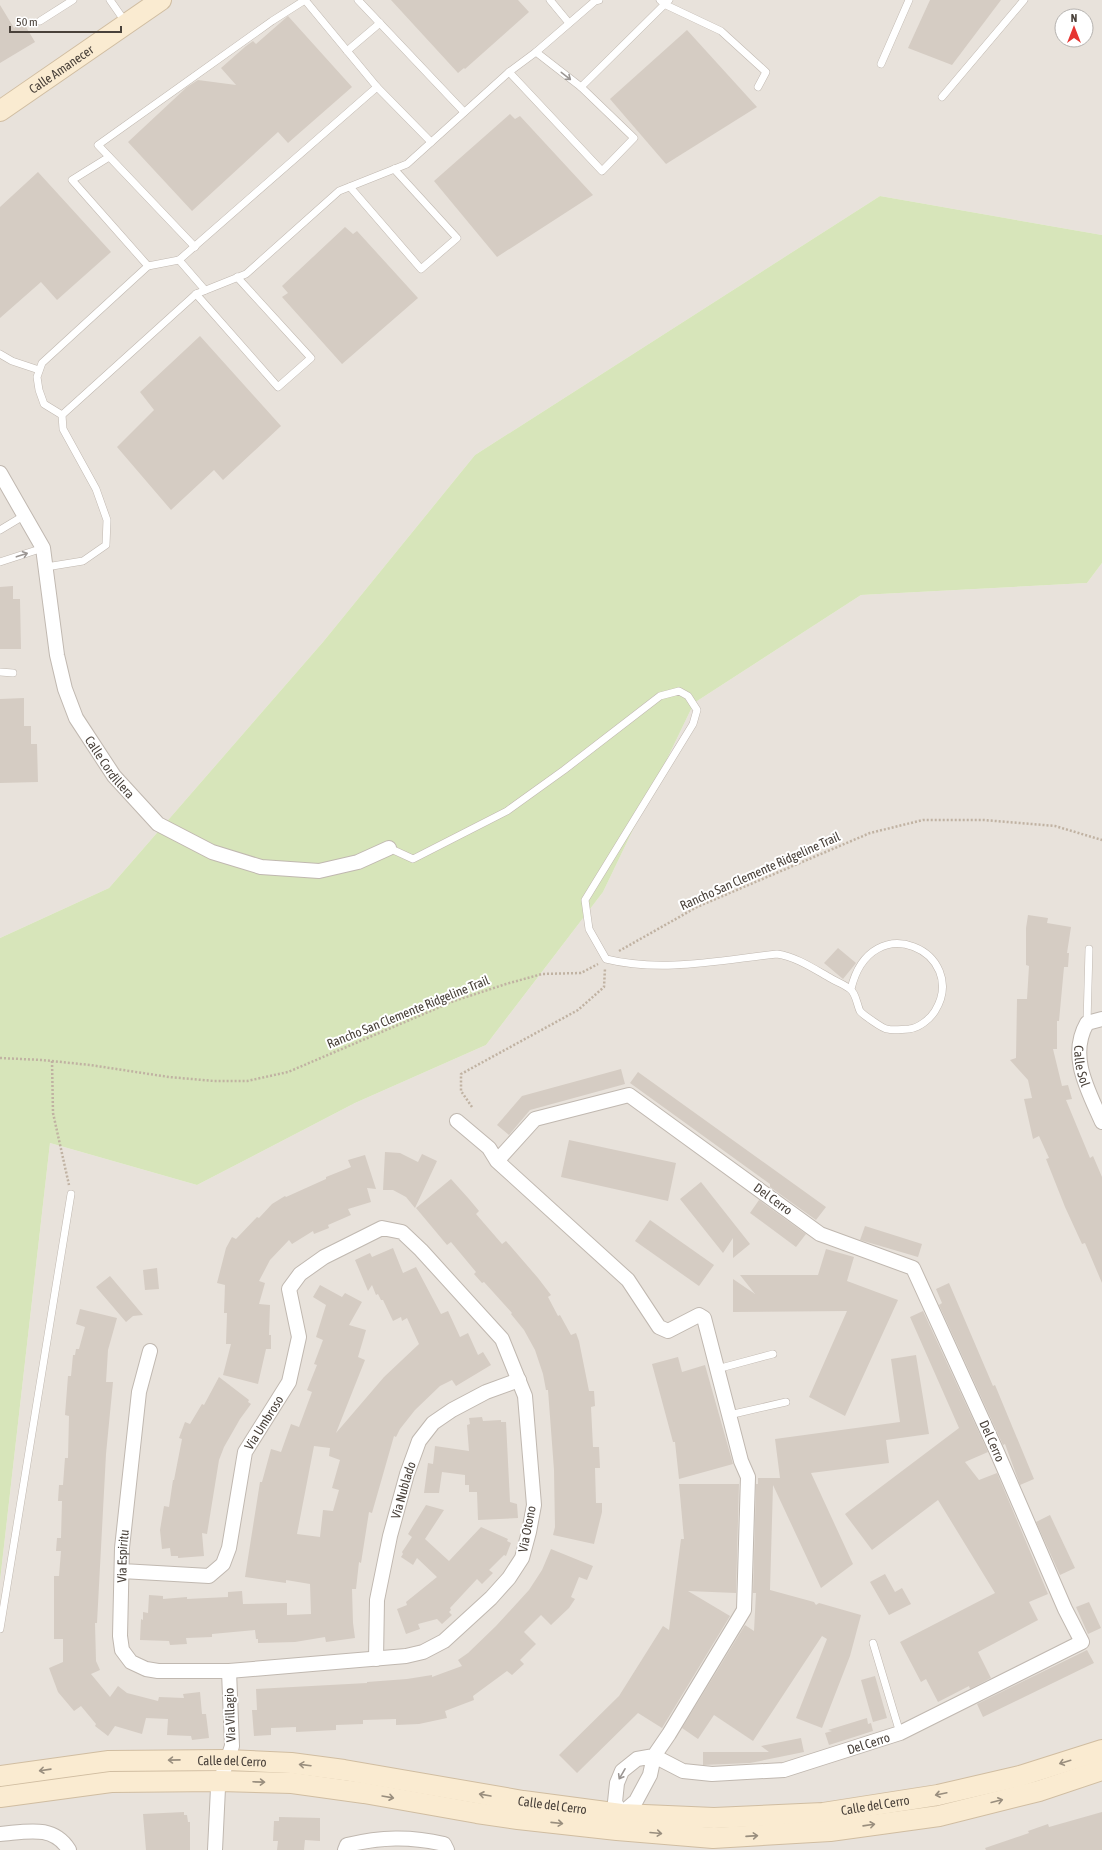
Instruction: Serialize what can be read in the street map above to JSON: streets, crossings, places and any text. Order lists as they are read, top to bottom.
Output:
{
  "streets": {
    "main road": ["Calle Amanecer", "Calle del Cerro"],
    "street": [
      "Calle Cordillera",
      "Calle Sol",
      "Del Cerro",
      "Via Umbroso",
      "Via Nublado",
      "Via Otono",
      "Via Espiritu",
      "Via Villagio"
    ],
    "path": ["Rancho San Clemente Ridgeline Trail"]
  },
  "crossings": [
    ["Via Umbroso", "Via Otono"],
    ["Via Umbroso", "Via Espiritu"],
    ["Via Nublado", "Via Otono"],
    ["Via Otono", "Via Espiritu"],
    ["Via Otono", "Via Villagio"],
    ["Via Espiritu", "Via Villagio"],
    ["Via Villagio", "Calle del Cerro"]
  ],
  "scale_bar": "50 m",
  "north": "top"
}
